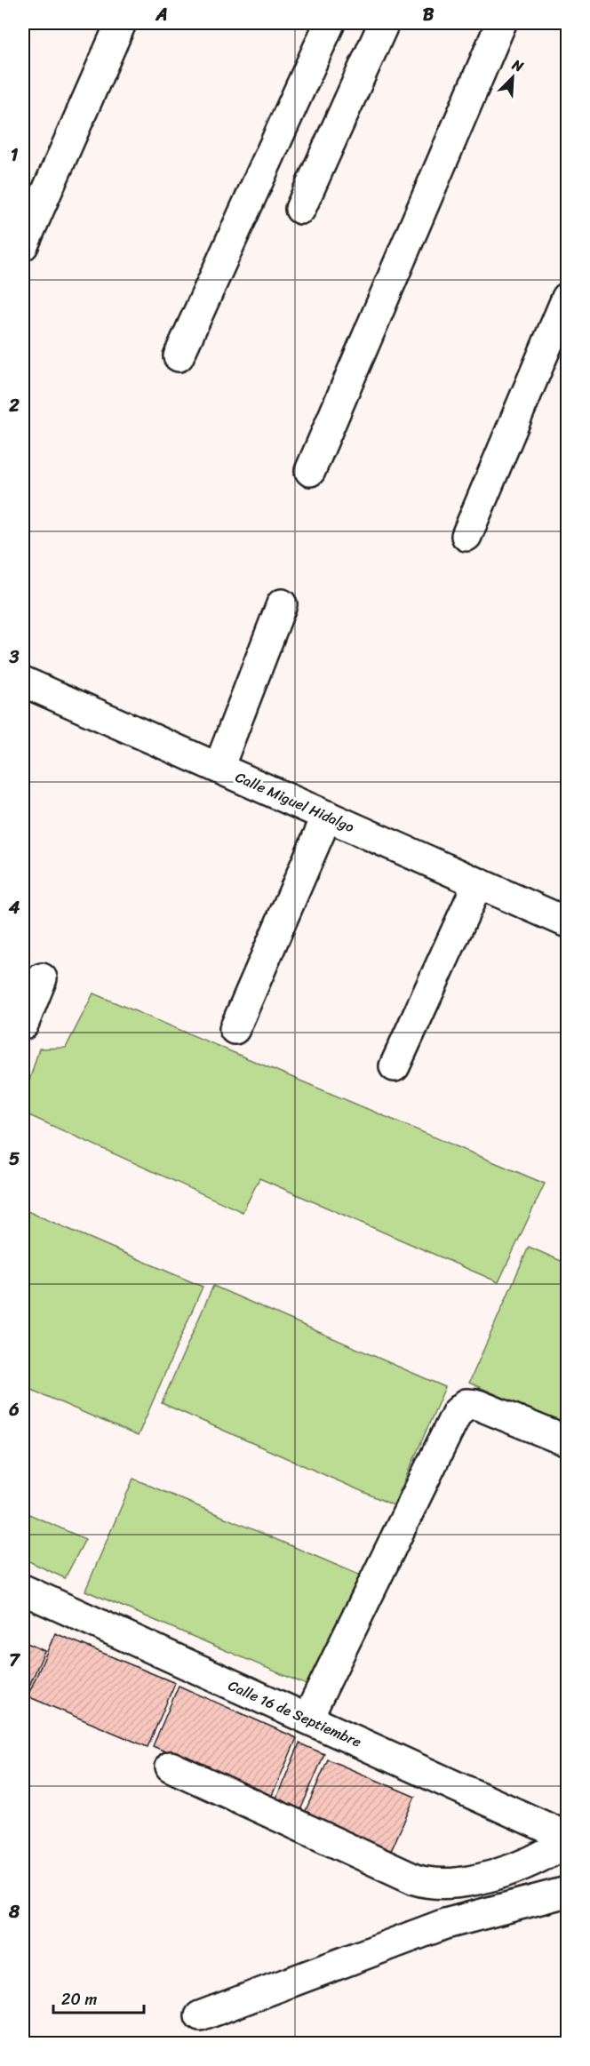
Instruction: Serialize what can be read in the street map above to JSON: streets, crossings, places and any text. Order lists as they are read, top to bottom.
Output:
{
  "streets": {
    "street": ["Calle Miguel Hidalgo", "Calle 16 de Septiembre"]
  },
  "scale_bar": "20 m",
  "north": "top right",
  "grid": {
    "columns": ["A", "B"],
    "rows": [
      "1",
      "2",
      "3",
      "4",
      "5",
      "6",
      "7",
      "8"
    ]
  }
}
